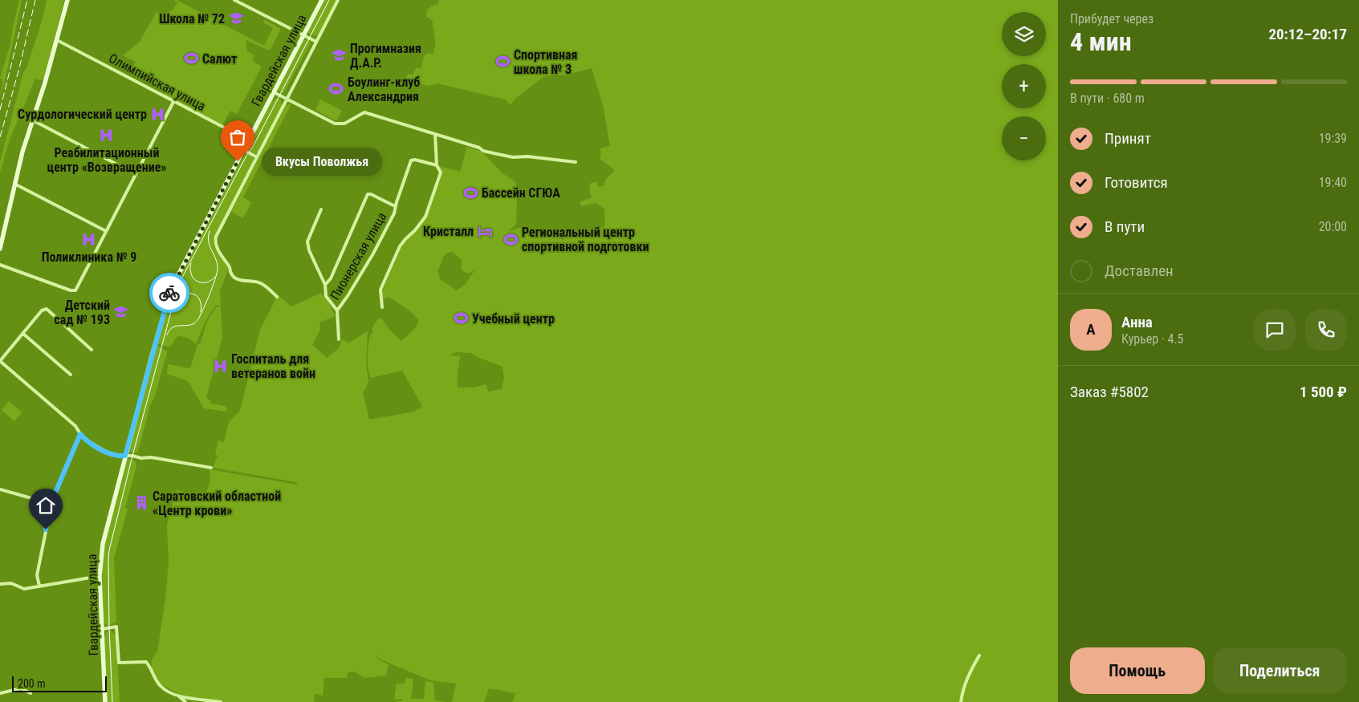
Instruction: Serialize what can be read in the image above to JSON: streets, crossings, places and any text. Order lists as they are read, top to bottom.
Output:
{
  "streets": {
    "street": ["Гвардейская улица", "Олимпийская улица", "Пионерская улица"]
  },
  "crossings": [
    ["Гвардейская улица", "Олимпийская улица"]
  ],
  "places": {
    "school or university": ["Школа № 72", "Прогимназия Д.А.Р.", "Детский сад № 193"],
    "sports": [
      "Салют",
      "Спортивная школа № 3",
      "Боулинг-клуб Александрия",
      "Бассейн СГЮА",
      "Региональный центр спортивной подготовки",
      "Учебный центр"
    ],
    "hospital": [
      "Сурдологический центр",
      "Реабилитационный центр «Возвращение»",
      "Поликлиника № 9",
      "Госпиталь для ветеранов войн"
    ],
    "other": ["Вкусы Поволжья"],
    "hotel": ["Кристалл"],
    "building": ["Саратовский областной «Центр крови»"]
  },
  "scale_bar": "200 m",
  "page": {
    "heading": ["4 мин", "Прибудет через", "20:12–20:17"],
    "panel": [
      "Анна",
      "Курьер · 4.5",
      "Заказ #5802",
      "1 500 ₽"
    ],
    "map_buttons": ["+", "−"],
    "bar": "В пути · 680 m",
    "list": [
      ["Принят", "19:39"],
      ["Готовится", "19:40"],
      ["В пути", "20:00"],
      "Доставлен"
    ],
    "bubble": "Вкусы Поволжья",
    "round": "А",
    "buttons": ["Помощь", "Поделиться"],
    "scale": "200 m"
  }
}
